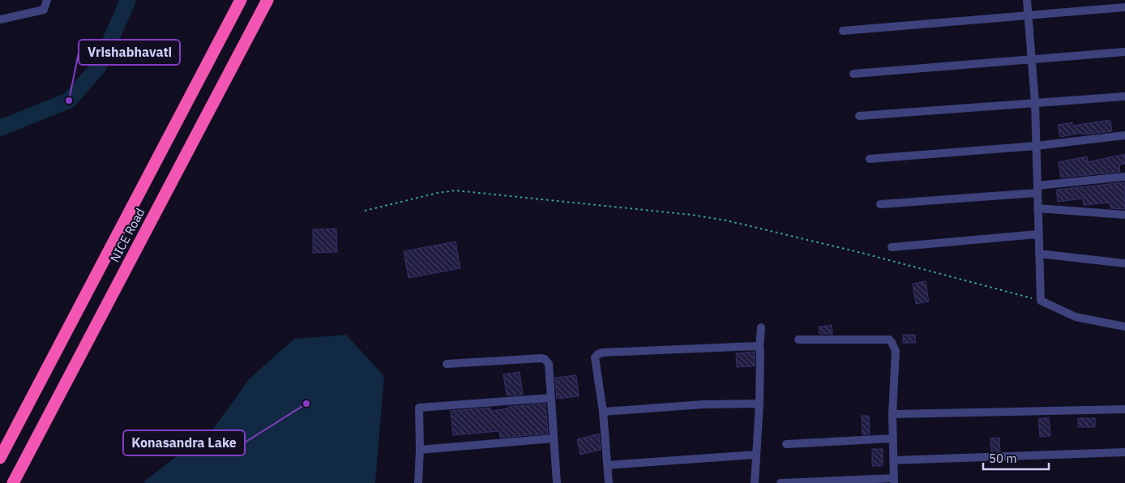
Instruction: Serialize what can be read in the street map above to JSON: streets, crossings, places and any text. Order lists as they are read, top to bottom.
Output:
{
  "streets": {
    "highway": ["NICE Road"]
  },
  "places": ["Vrishabhavati", "Konasandra Lake"],
  "scale_bar": "50 m"
}
